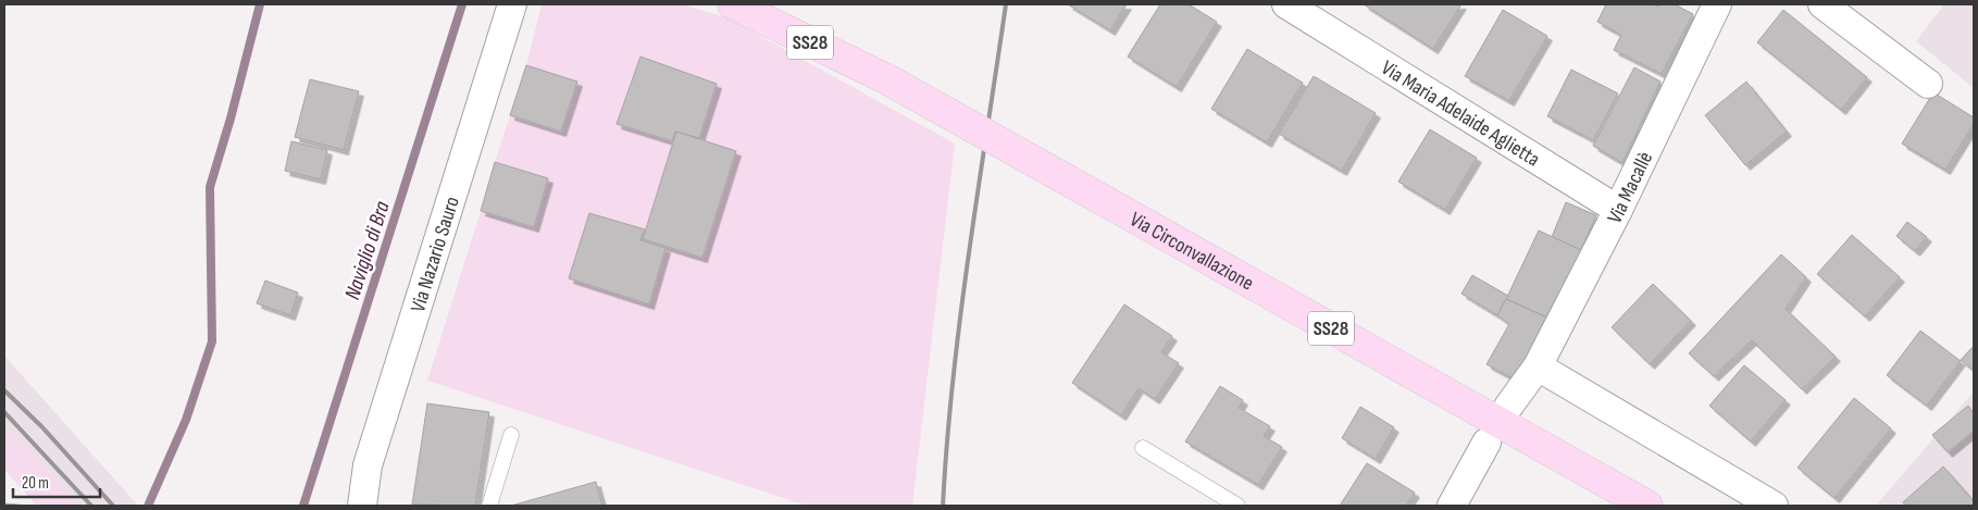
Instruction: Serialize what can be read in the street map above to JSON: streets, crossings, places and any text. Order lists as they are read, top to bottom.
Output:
{
  "streets": {
    "main road": ["SS28", "Via Circonvallazione"],
    "street": ["Via Maria Adelaide Aglietta", "Via Macallè", "Via Nazario Sauro"]
  },
  "crossings": [
    ["Via Maria Adelaide Aglietta", "Via Macallè"]
  ],
  "water": ["Naviglio di Bra"],
  "scale_bar": "20 m"
}
